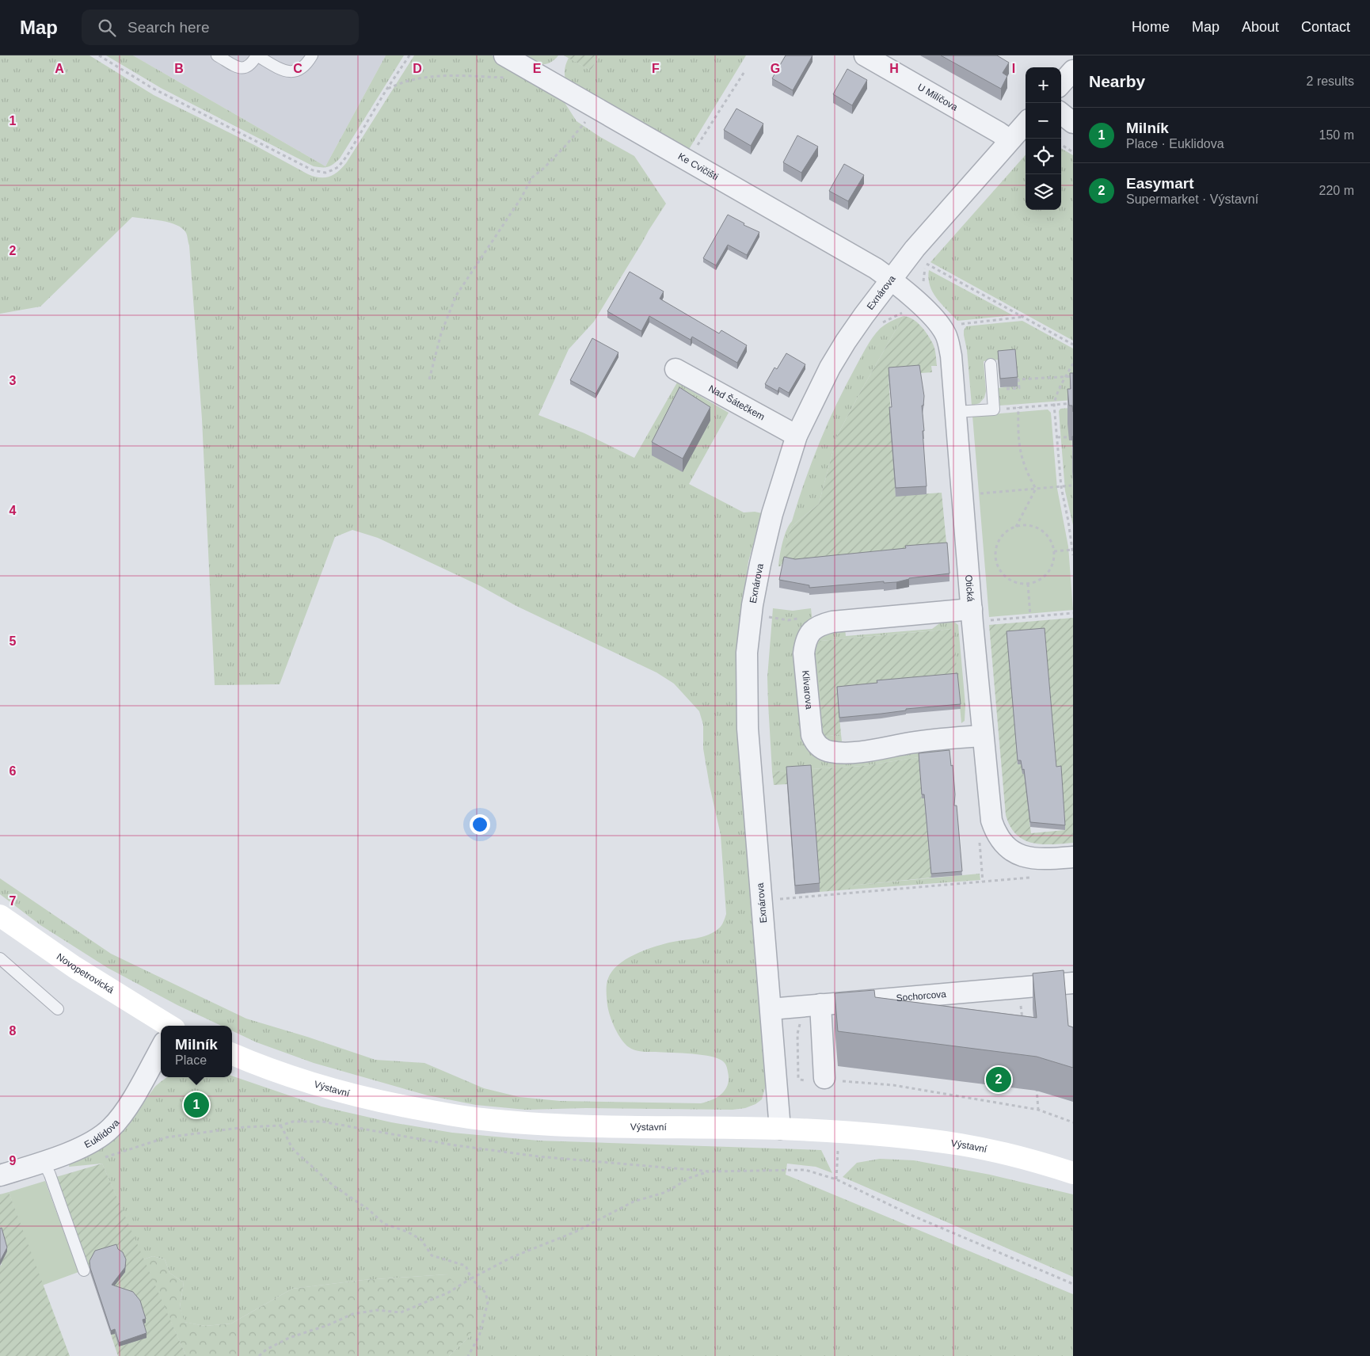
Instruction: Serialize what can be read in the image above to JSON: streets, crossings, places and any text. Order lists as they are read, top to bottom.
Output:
{
  "streets": {
    "main road": ["Novopetrovická", "Výstavní"],
    "street": [
      "U Milíčova",
      "Ke Cvičišti",
      "Exnárova",
      "Nad Šátečkem",
      "Otická",
      "Klivarova",
      "Sochorcova",
      "Euklidova"
    ]
  },
  "crossings": [
    ["U Milíčova", "Exnárova"],
    ["Ke Cvičišti", "Exnárova"],
    ["Ke Cvičišti", "Otická"],
    ["Exnárova", "Nad Šátečkem"],
    ["Exnárova", "Otická"],
    ["Exnárova", "Sochorcova"],
    ["Exnárova", "Výstavní"],
    ["Otická", "Klivarova"]
  ],
  "page": {
    "header": "Map",
    "search": "Search here",
    "nav": [
      "Home",
      "Map",
      "About",
      "Contact"
    ],
    "heading": ["Nearby", "2 results"],
    "map_buttons": ["+", "−"],
    "list": [
      {
        "mark": "1",
        "name": "Milník",
        "note": "Place · Euklidova",
        "value": "150 m"
      },
      {
        "mark": "2",
        "name": "Easymart",
        "note": "Supermarket · Výstavní",
        "value": "220 m"
      }
    ],
    "popup": ["Milník", "Place"],
    "pins": ["2", "1"]
  },
  "grid": {
    "columns": [
      "A",
      "B",
      "C",
      "D",
      "E",
      "F",
      "G",
      "H",
      "I"
    ],
    "rows": [
      "1",
      "2",
      "3",
      "4",
      "5",
      "6",
      "7",
      "8",
      "9"
    ]
  }
}
